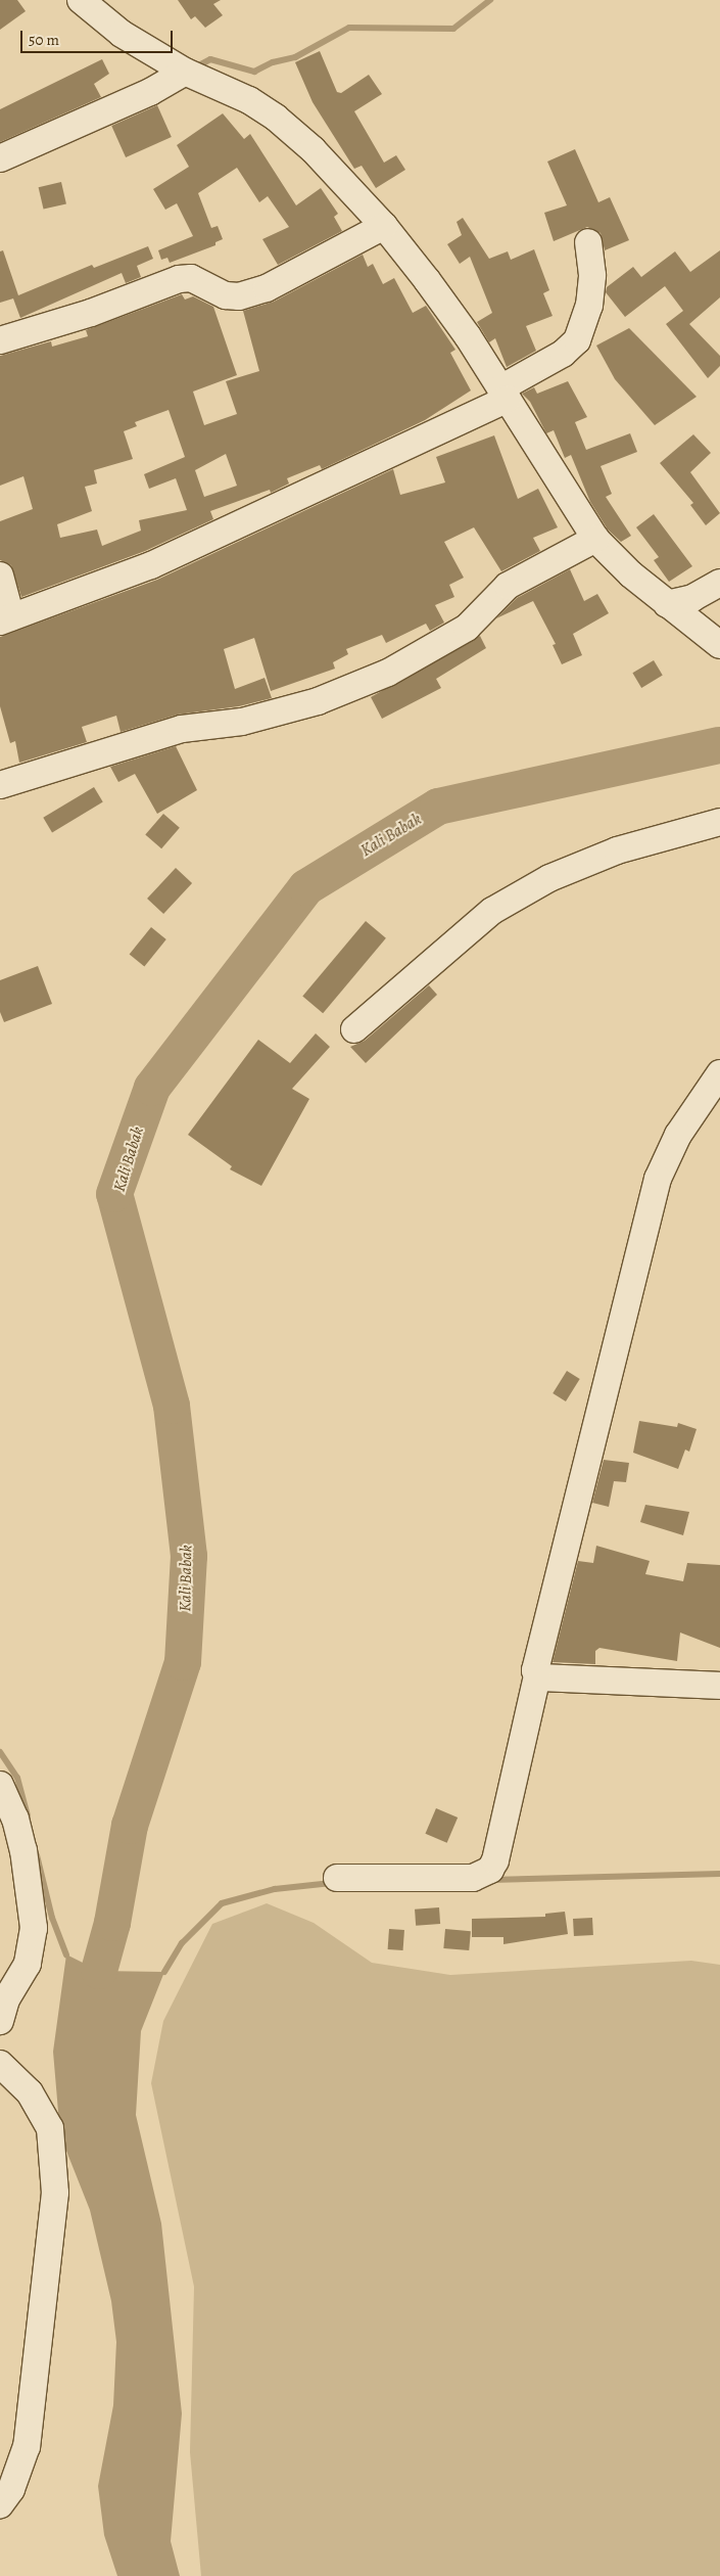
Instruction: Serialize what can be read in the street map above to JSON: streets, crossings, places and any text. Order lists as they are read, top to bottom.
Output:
{
  "water": ["Kali Babak"],
  "scale_bar": "50 m"
}
